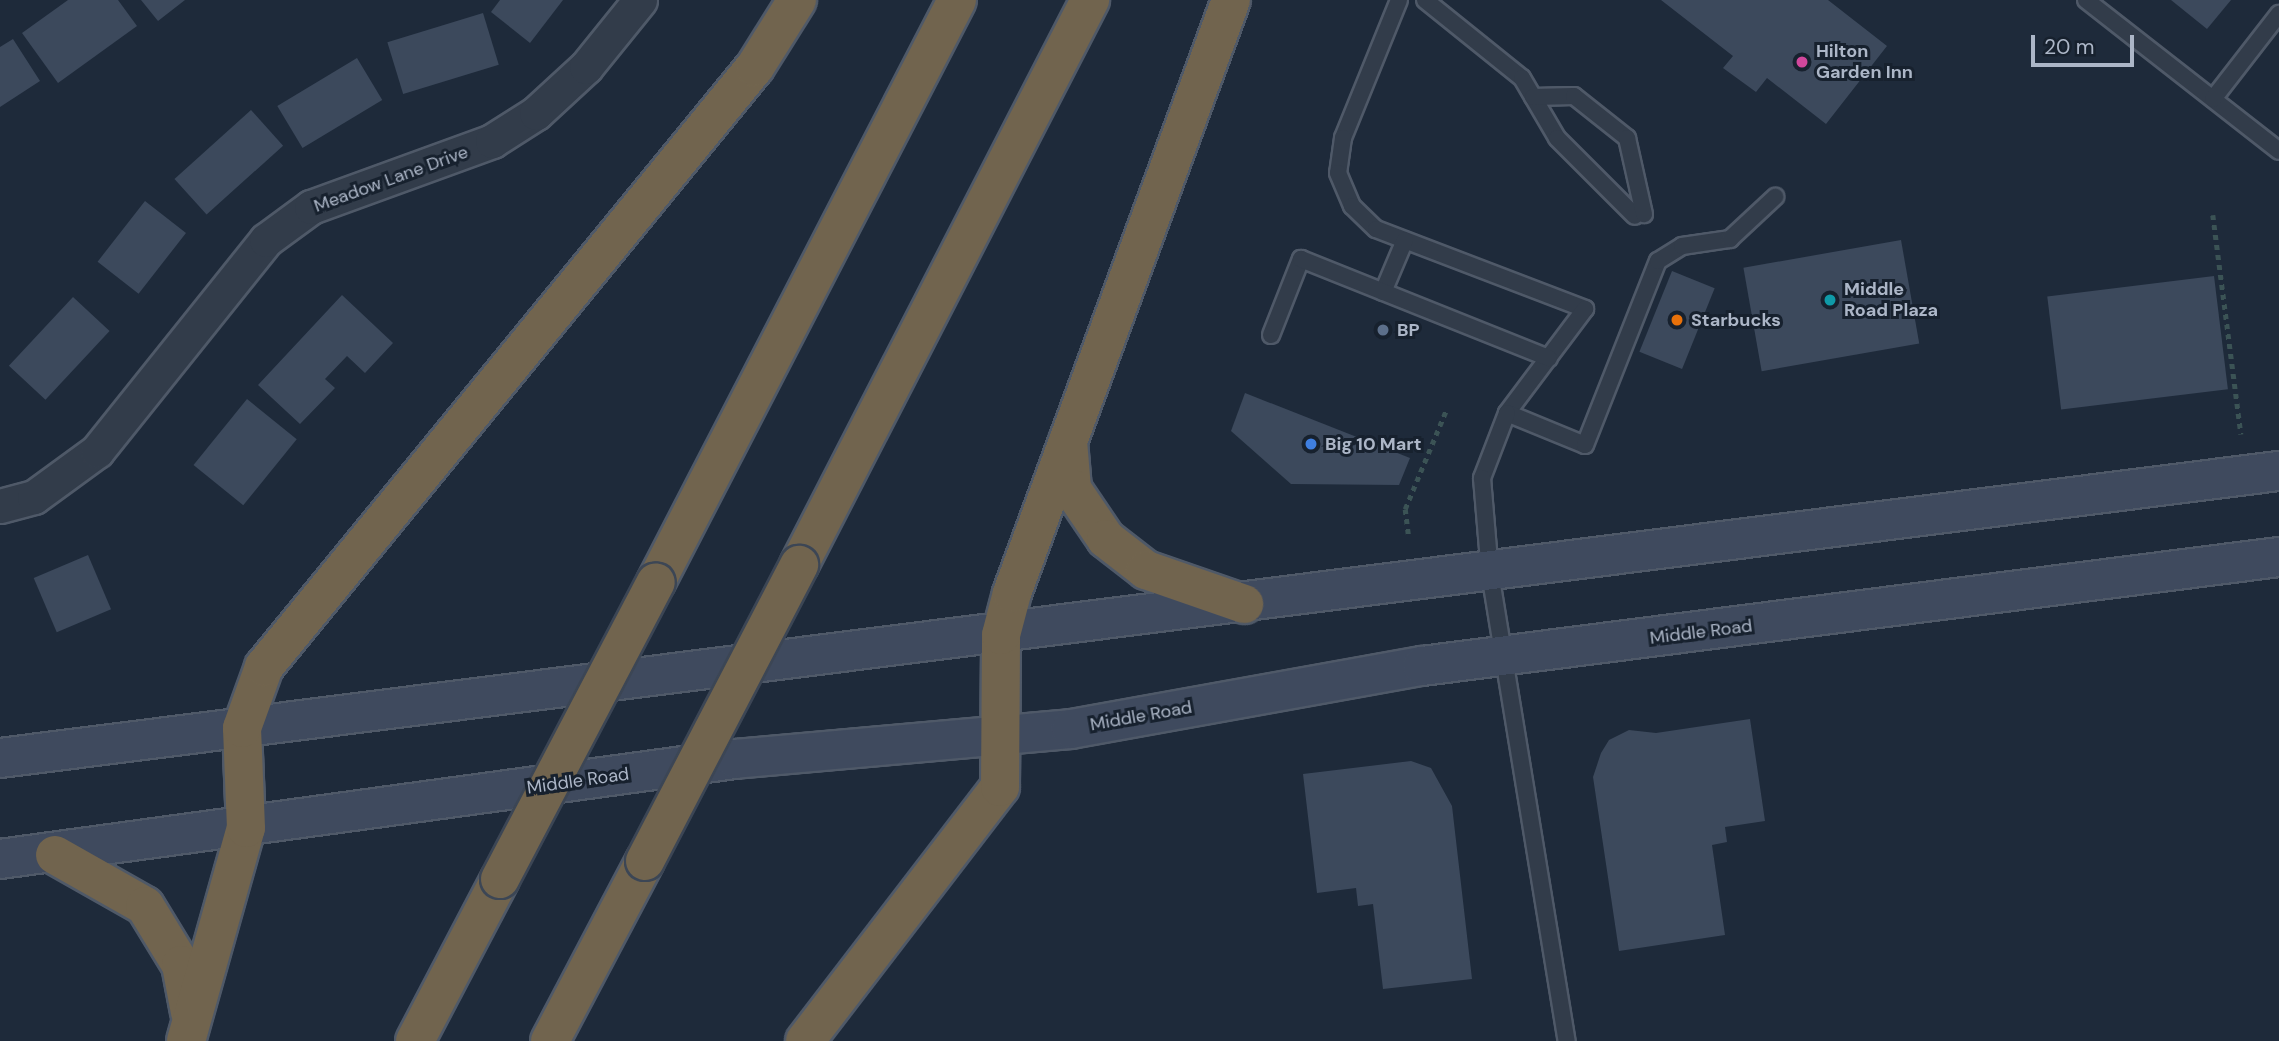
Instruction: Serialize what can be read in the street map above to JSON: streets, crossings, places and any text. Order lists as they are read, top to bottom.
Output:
{
  "streets": {
    "main road": ["Middle Road"],
    "street": ["Meadow Lane Drive"]
  },
  "places": [
    "Hilton Garden Inn",
    "Middle Road Plaza",
    "Starbucks",
    "BP",
    "Big 10 Mart"
  ],
  "scale_bar": "20 m"
}
